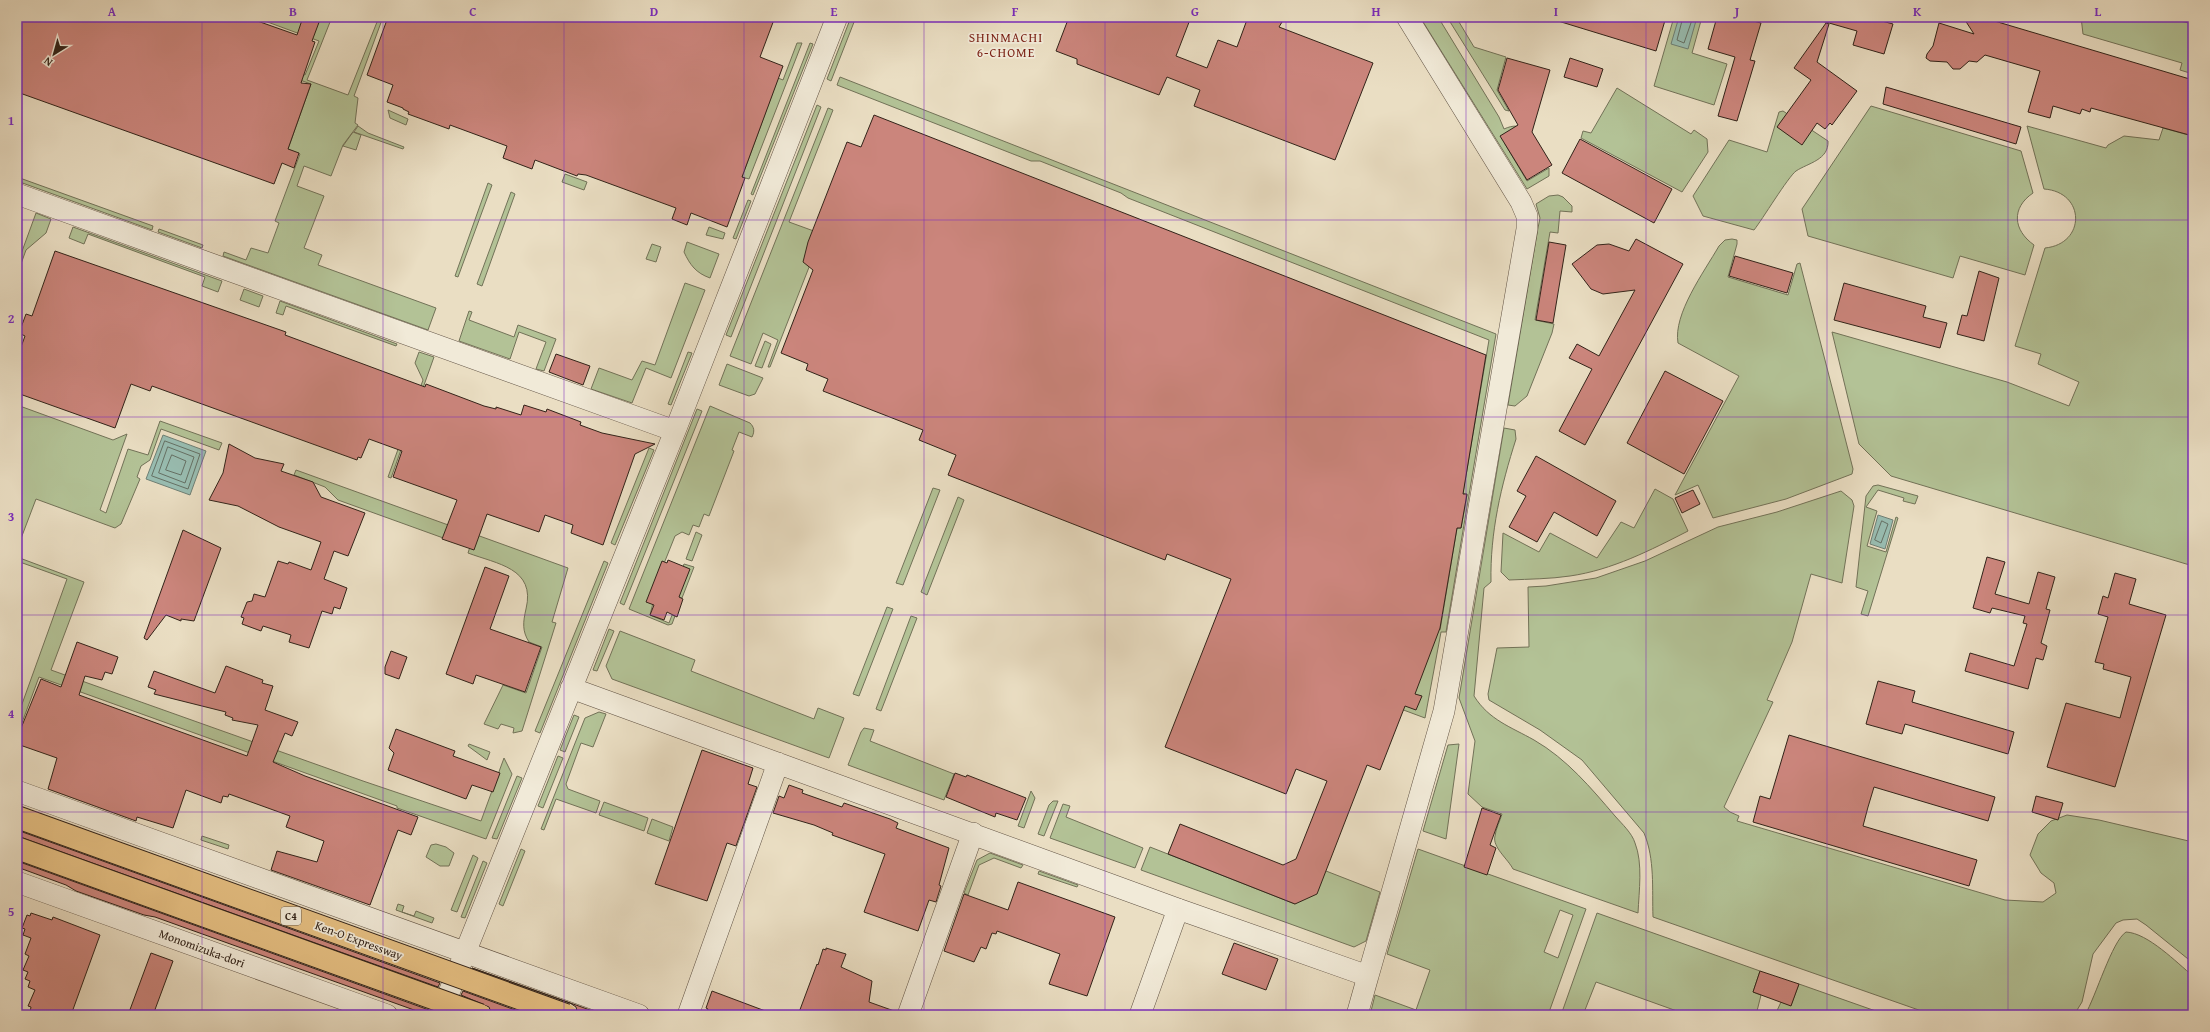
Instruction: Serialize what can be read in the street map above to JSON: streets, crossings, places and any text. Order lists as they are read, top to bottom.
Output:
{
  "streets": {
    "highway": ["C4", "Ken-O Expressway"],
    "street": ["Monomizuka-dori"]
  },
  "districts": ["SHINMACHI 6-CHOME"],
  "north": "bottom left",
  "grid": {
    "columns": [
      "A",
      "B",
      "C",
      "D",
      "E",
      "F",
      "G",
      "H",
      "I",
      "J",
      "K",
      "L"
    ],
    "rows": [
      "1",
      "2",
      "3",
      "4",
      "5"
    ]
  }
}
